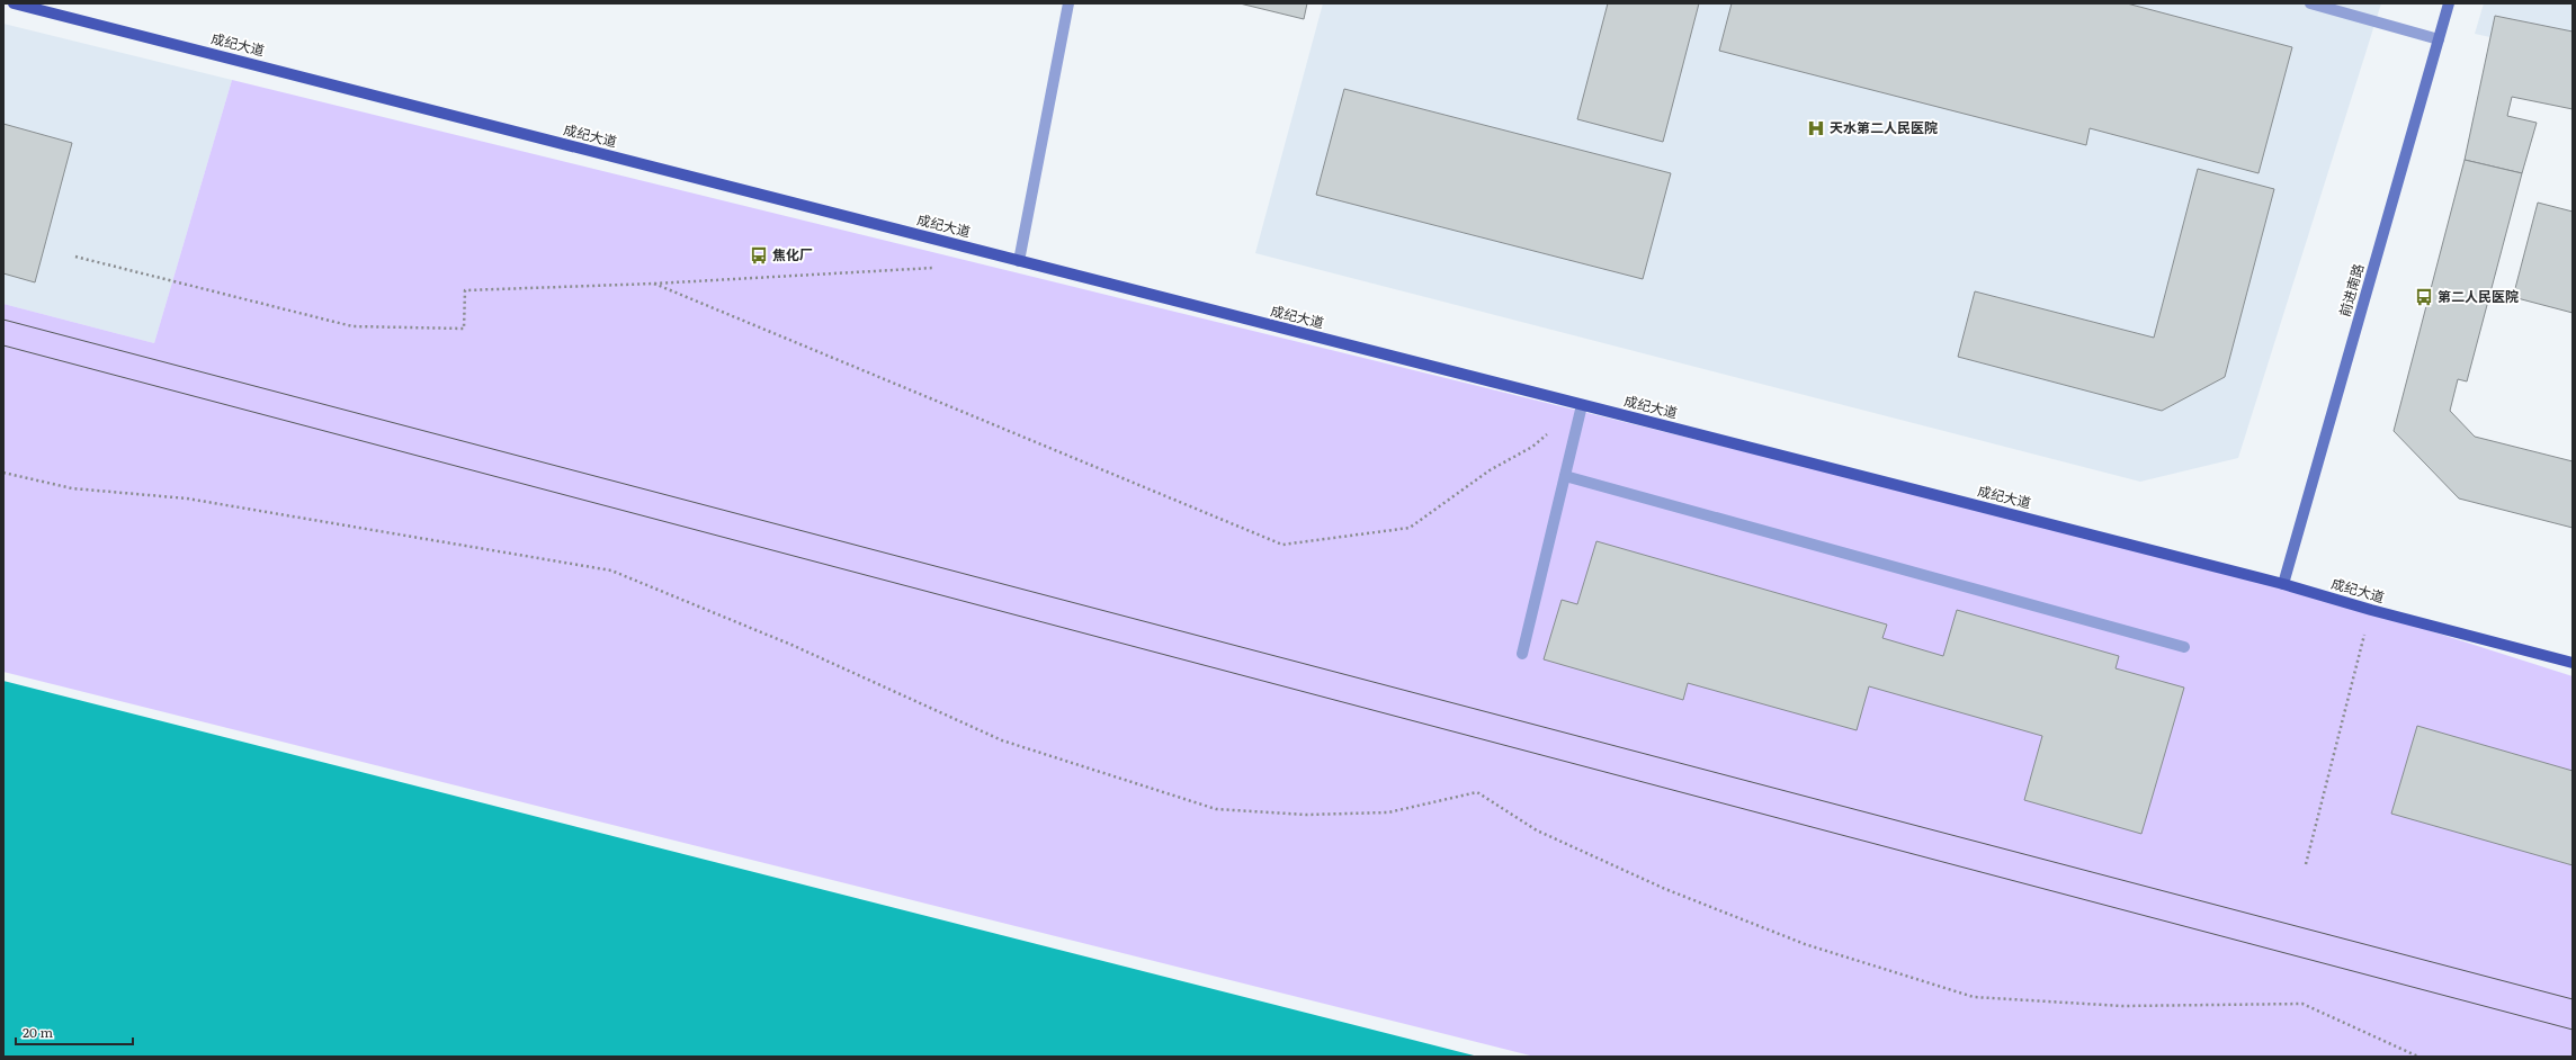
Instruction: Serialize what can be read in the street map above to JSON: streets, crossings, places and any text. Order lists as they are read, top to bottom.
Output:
{
  "streets": {
    "main road": ["成纪大道", "前进南路"]
  },
  "crossings": [
    ["成纪大道", "前进南路"]
  ],
  "places": {
    "hospital": ["天水第二人民医院"],
    "bus stop": ["焦化厂", "第二人民医院"]
  },
  "scale_bar": "20 m"
}
